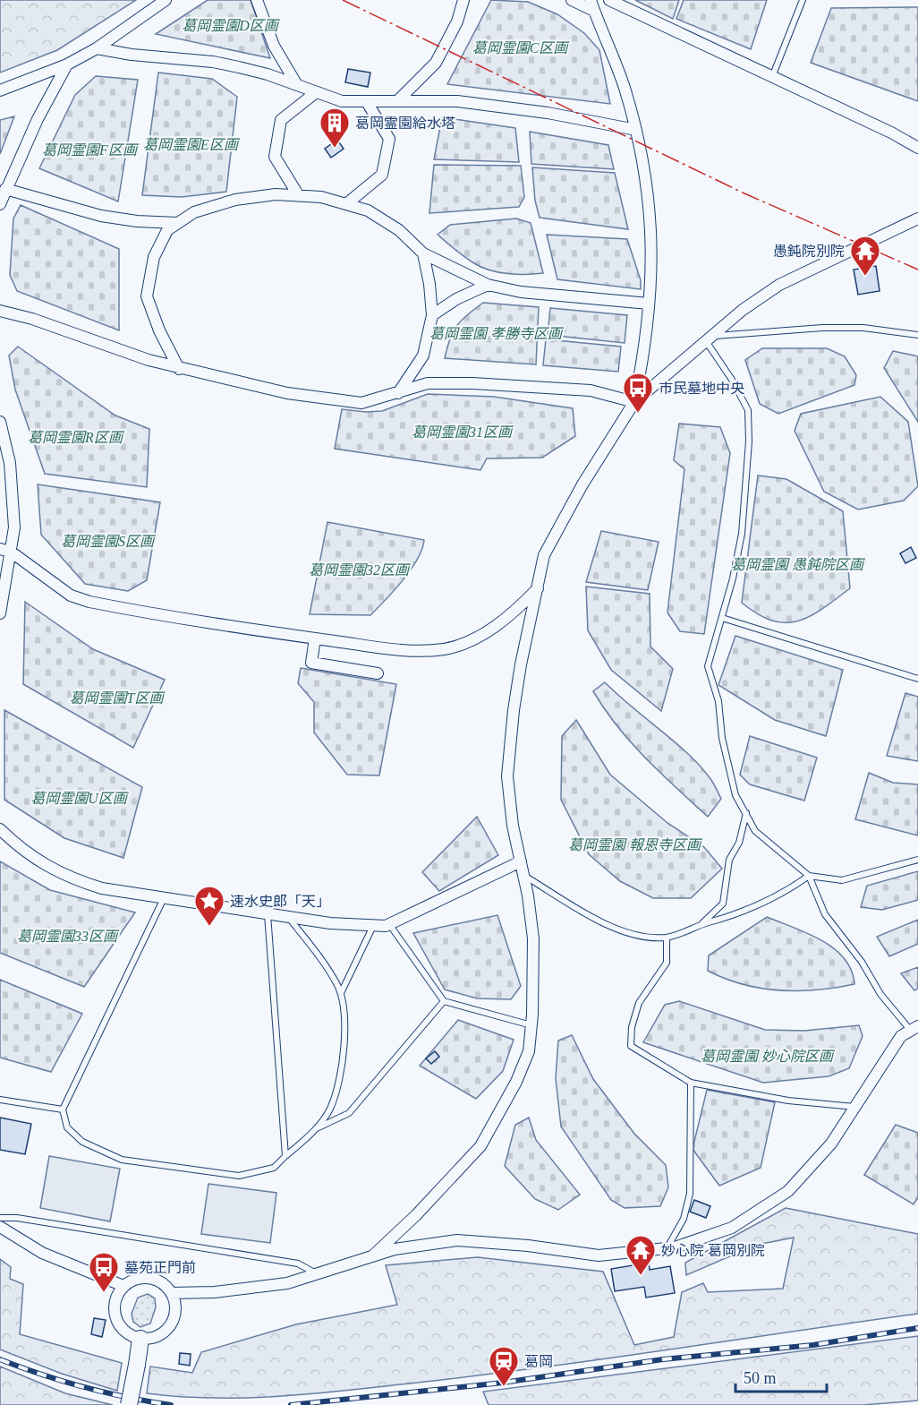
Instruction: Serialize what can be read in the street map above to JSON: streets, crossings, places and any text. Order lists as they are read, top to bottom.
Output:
{
  "parks": [
    "葛岡霊園D区画",
    "葛岡霊園C区画",
    "葛岡霊園E区画",
    "葛岡霊園F区画",
    "葛岡霊園 孝勝寺区画",
    "葛岡霊園31区画",
    "葛岡霊園R区画",
    "葛岡霊園S区画",
    "葛岡霊園 愚鈍院区画",
    "葛岡霊園32区画",
    "葛岡霊園T区画",
    "葛岡霊園U区画",
    "葛岡霊園 報恩寺区画",
    "葛岡霊園33区画",
    "葛岡霊園 妙心院区画"
  ],
  "places": {
    "building": ["葛岡霊園給水塔"],
    "temple": ["愚鈍院別院", "妙心院 葛岡別院"],
    "bus stop": ["市民墓地中央", "墓苑正門前"],
    "place": ["速水史郎「天」"],
    "station": ["葛岡"]
  },
  "scale_bar": "50 m"
}
